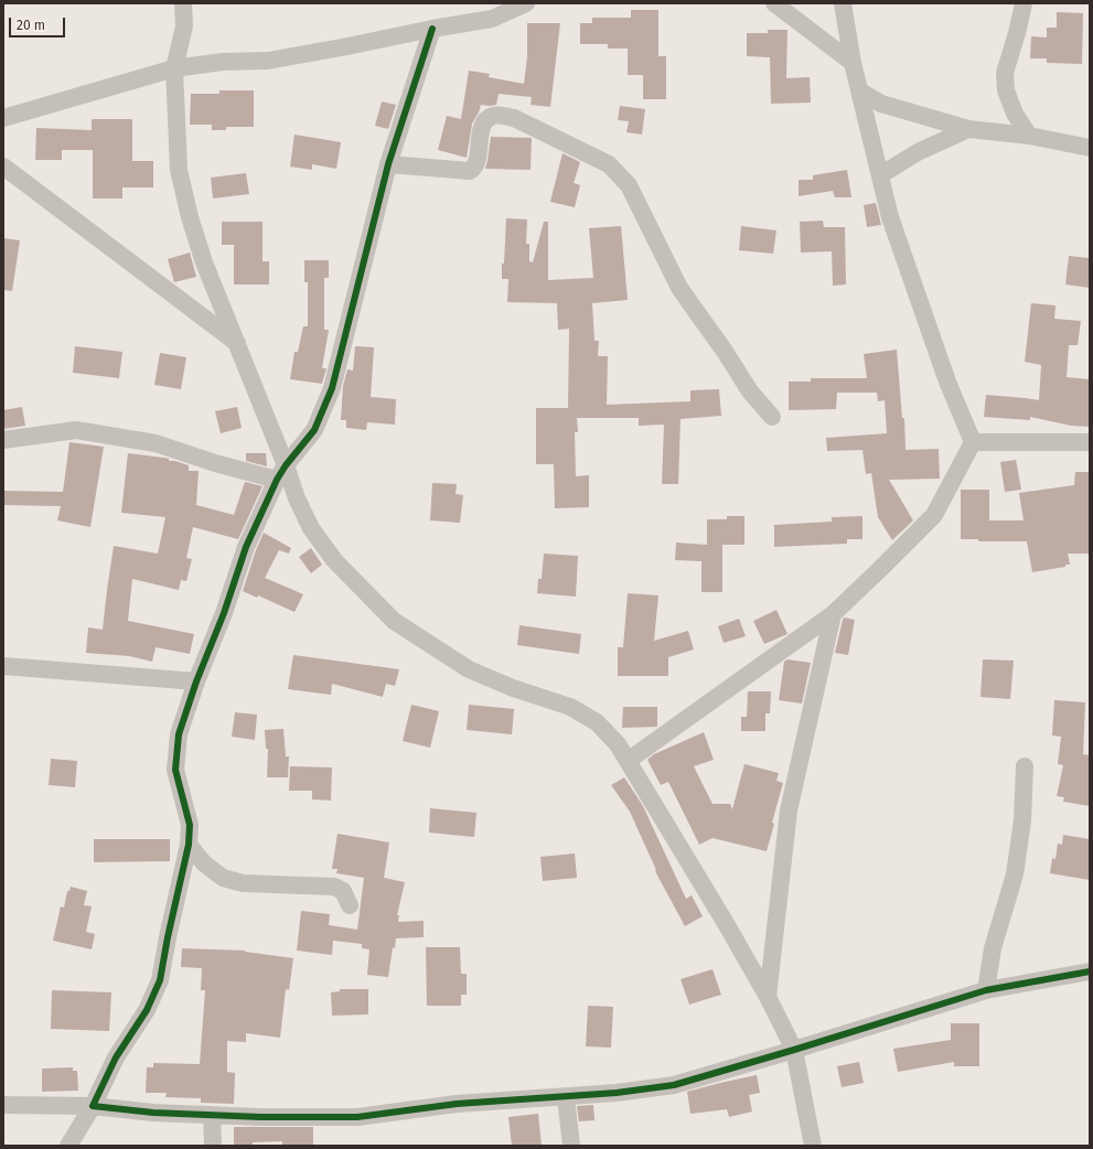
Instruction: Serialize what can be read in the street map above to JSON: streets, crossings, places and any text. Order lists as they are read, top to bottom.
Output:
{
  "scale_bar": "20 m"
}
